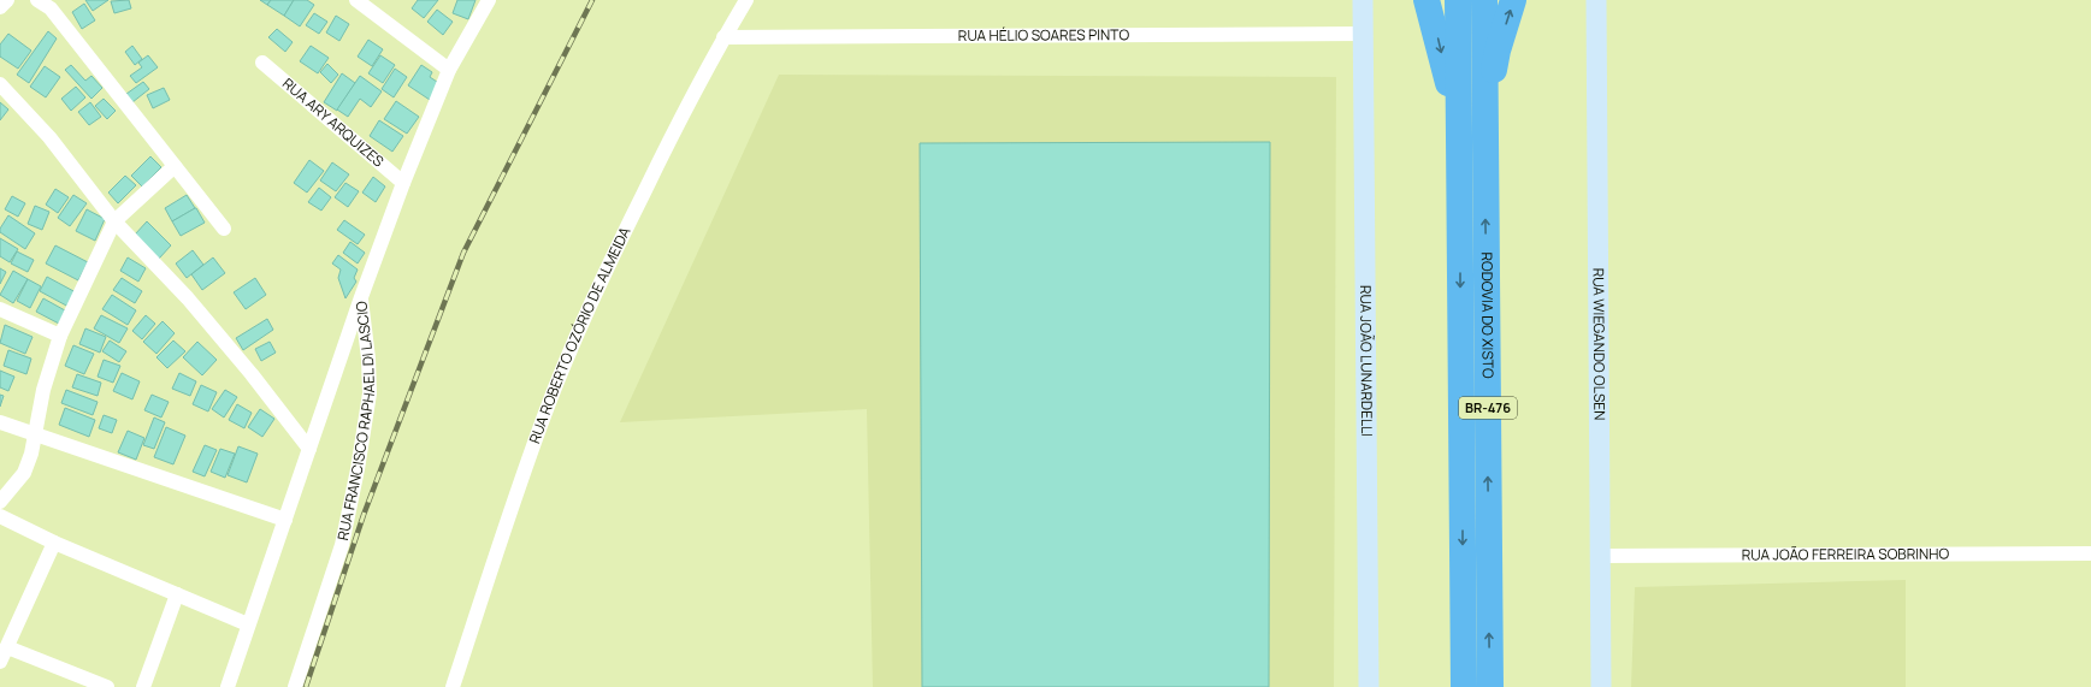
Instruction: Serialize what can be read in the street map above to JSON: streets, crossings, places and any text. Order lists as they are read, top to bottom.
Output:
{
  "streets": {
    "highway": ["RODOVIA DO XISTO", "BR-476"],
    "street": [
      "RUA HÉLIO SOARES PINTO",
      "RUA ARY ARQUIZES",
      "RUA ROBERTO OZÓRIO DE ALMEIDA",
      "RUA WIEGANDO OLSEN",
      "RUA JOÃO LUNARDELLI",
      "RUA FRANCISCO RAPHAEL DI LASCIO",
      "RUA JOÃO FERREIRA SOBRINHO"
    ]
  },
  "crossings": [
    ["RUA HÉLIO SOARES PINTO", "RUA ROBERTO OZÓRIO DE ALMEIDA"],
    ["RUA HÉLIO SOARES PINTO", "RUA JOÃO LUNARDELLI"],
    ["RUA ARY ARQUIZES", "RUA FRANCISCO RAPHAEL DI LASCIO"],
    ["RUA WIEGANDO OLSEN", "RUA JOÃO FERREIRA SOBRINHO"]
  ]
}
